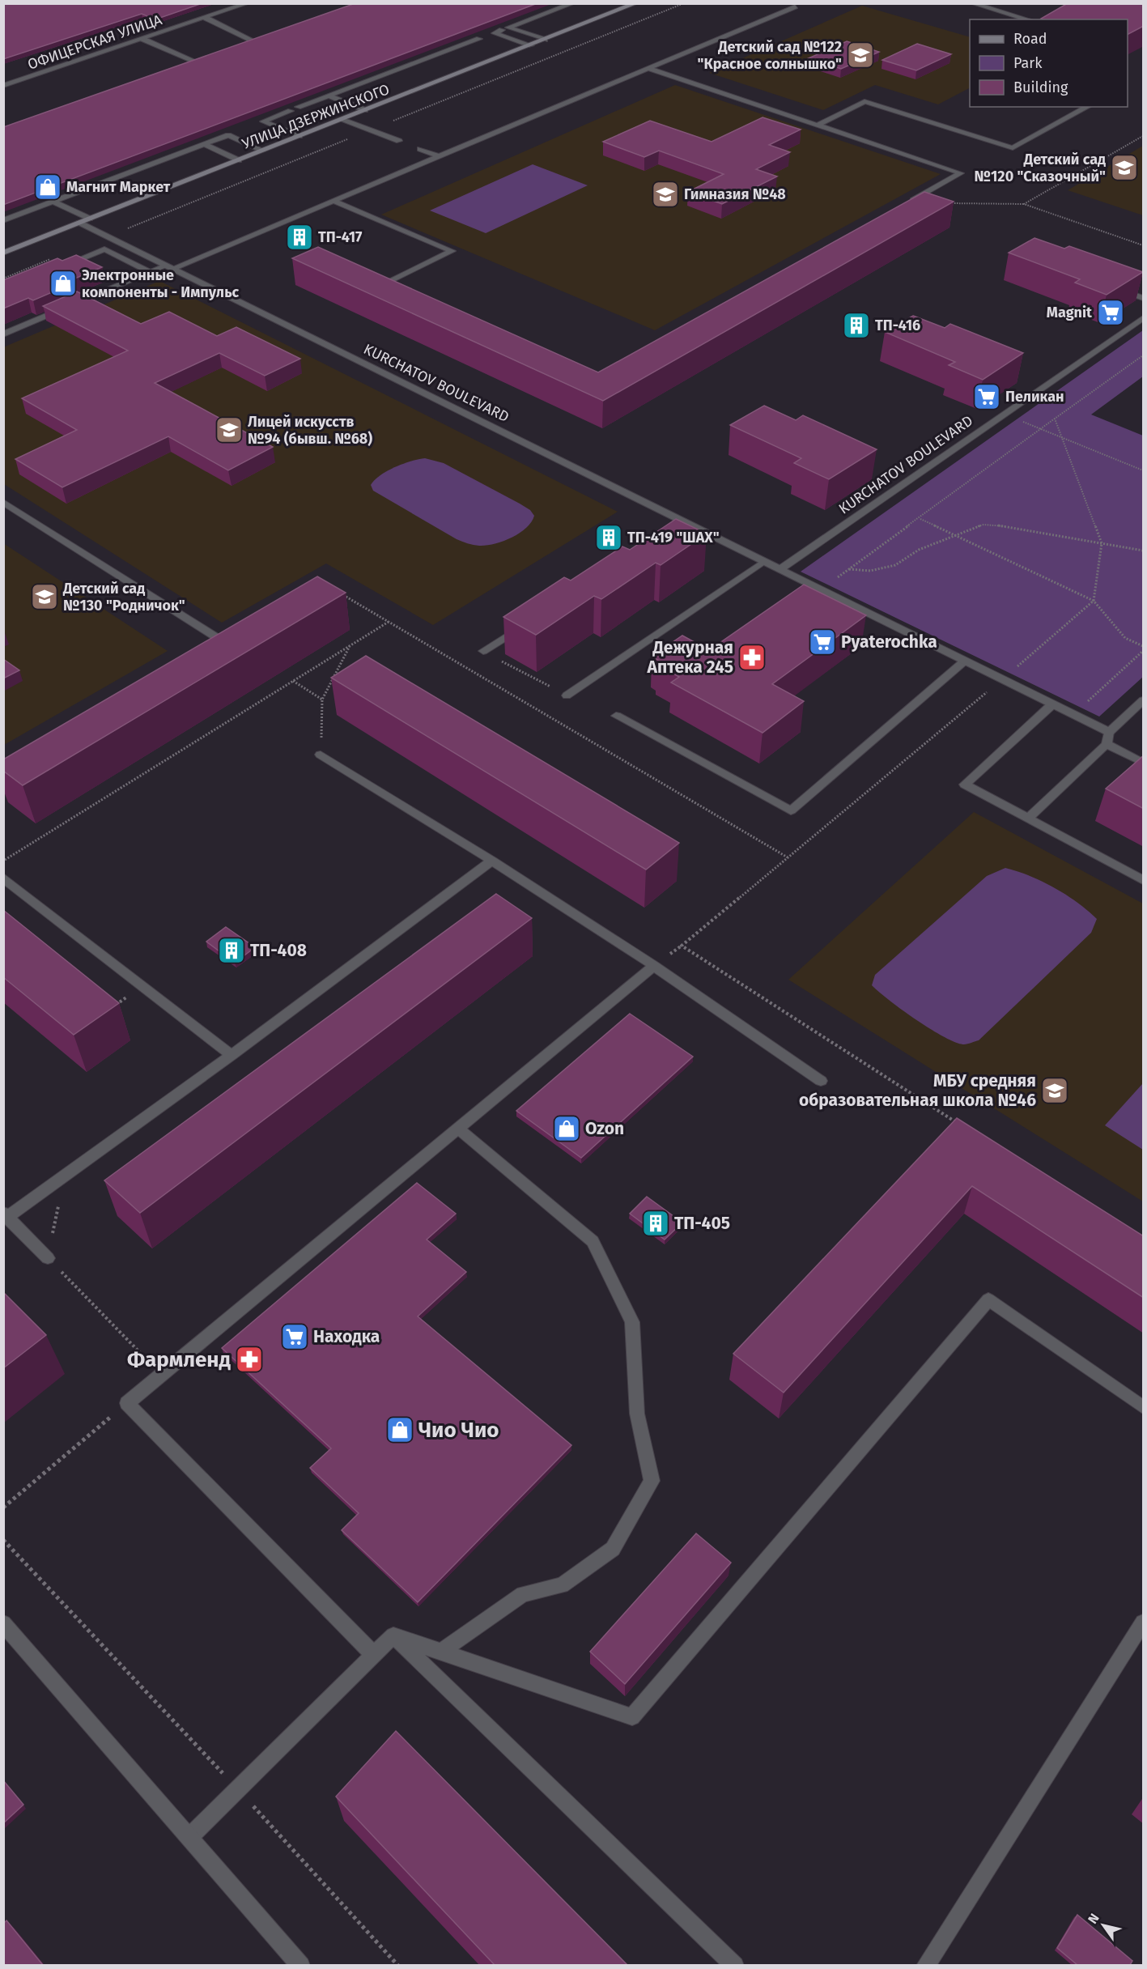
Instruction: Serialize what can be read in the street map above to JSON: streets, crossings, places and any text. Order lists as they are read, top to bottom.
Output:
{
  "streets": {
    "main road": ["УЛИЦА ДЗЕРЖИНСКОГО"],
    "street": ["ОФИЦЕРСКАЯ УЛИЦА", "KURCHATOV BOULEVARD"]
  },
  "crossings": [
    ["УЛИЦА ДЗЕРЖИНСКОГО", "KURCHATOV BOULEVARD"]
  ],
  "places": {
    "school or university": [
      "Детский сад №122 \"Красное солнышко\"",
      "Детский сад №120 \"Сказочный\"",
      "Гимназия №48",
      "Лицей искусств №94 (бывш. №68)",
      "Детский сад №130 \"Родничок\"",
      "МБУ средняя образовательная школа №46"
    ],
    "shop": [
      "Магнит Маркет",
      "Электронные компоненты - Импульс",
      "Ozon",
      "Чио Чио"
    ],
    "building": [
      "ТП-417",
      "ТП-416",
      "ТП-419 \"ШАХ\"",
      "ТП-408",
      "ТП-405"
    ],
    "supermarket": [
      "Magnit",
      "Пеликан",
      "Pyaterochka",
      "Находка"
    ],
    "pharmacy": ["Дежурная Аптека 245", "Фармленд"]
  },
  "legend": ["Road", "Park", "Building"],
  "north": "top left"
}
